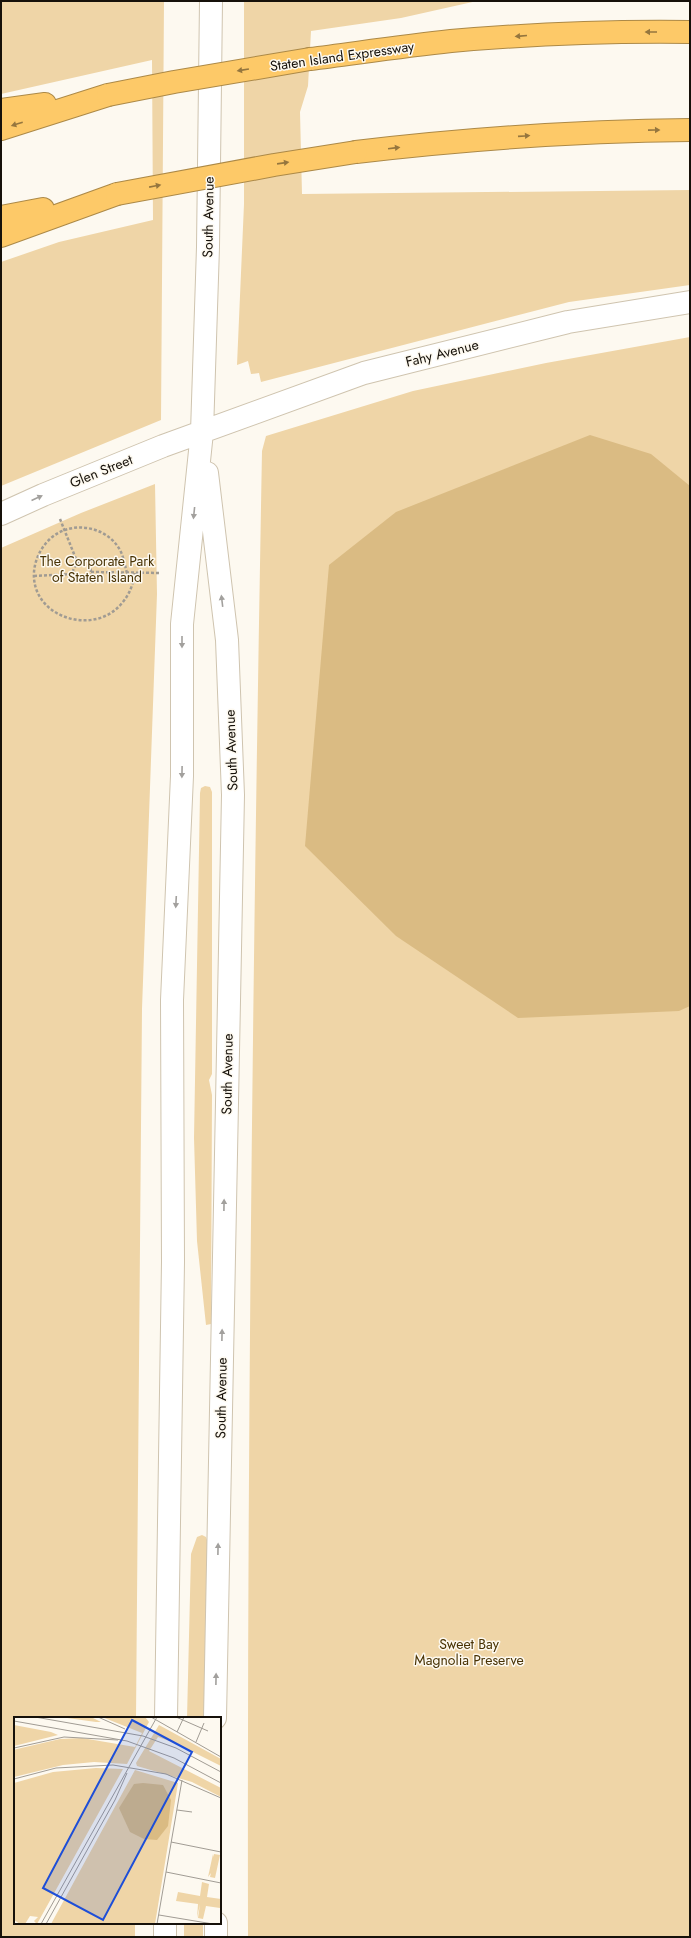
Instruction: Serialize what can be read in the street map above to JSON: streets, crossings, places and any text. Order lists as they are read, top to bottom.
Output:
{
  "streets": {
    "highway": ["Staten Island Expressway"],
    "street": ["South Avenue", "Fahy Avenue", "Glen Street"]
  },
  "crossings": [
    ["South Avenue", "Fahy Avenue"],
    ["South Avenue", "Glen Street"],
    ["Fahy Avenue", "Glen Street"]
  ],
  "one_way": ["Glen Street"],
  "parks": ["The Corporate Park of Staten Island", "Sweet Bay Magnolia Preserve"]
}
